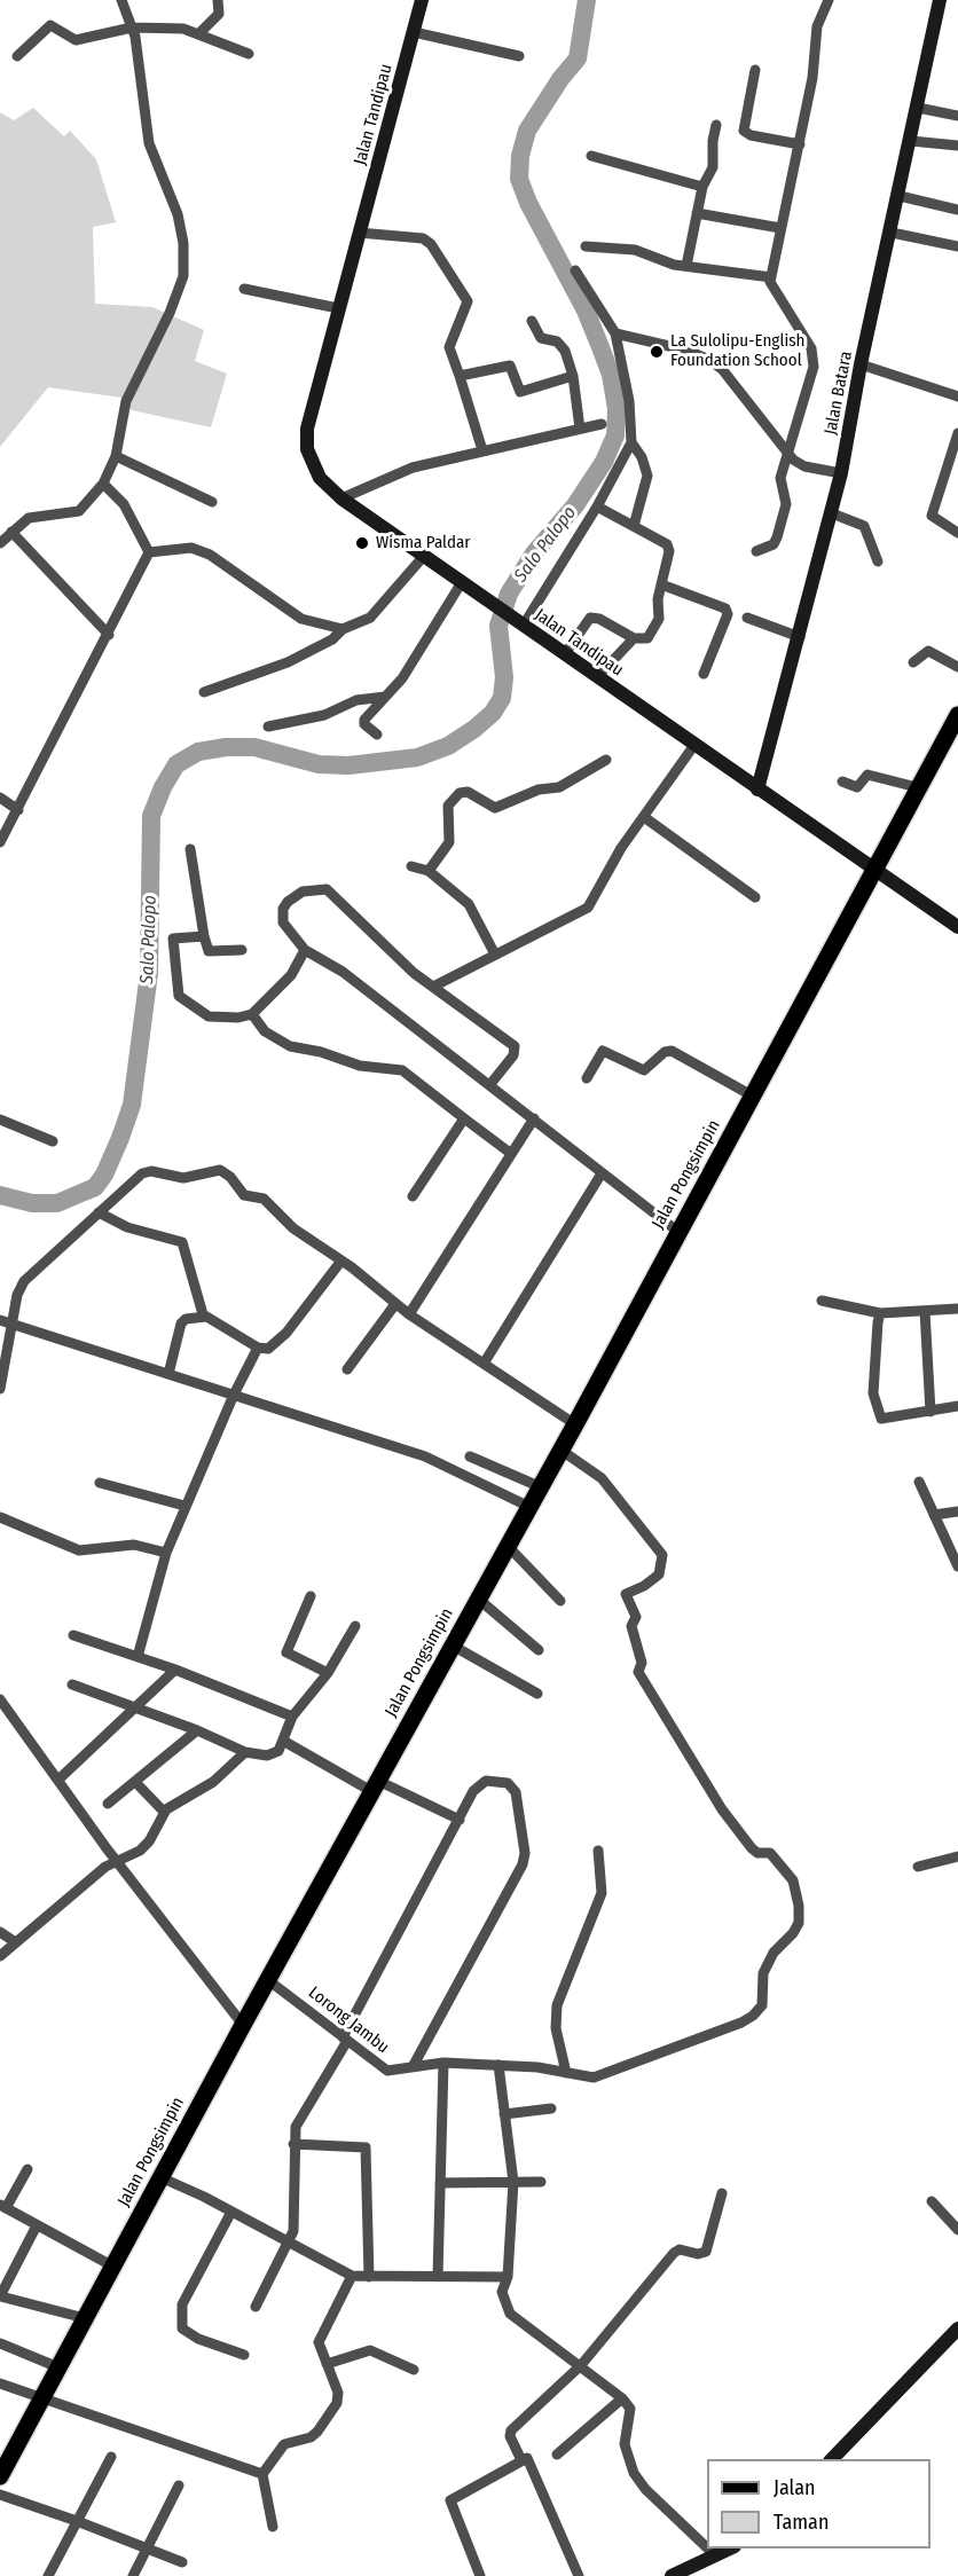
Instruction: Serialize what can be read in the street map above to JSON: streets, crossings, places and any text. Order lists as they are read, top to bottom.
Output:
{
  "streets": {
    "main road": ["Jalan Pongsimpin"],
    "street": ["Jalan Tandipau", "Jalan Batara", "Lorong Jambu"]
  },
  "crossings": [
    ["Jalan Tandipau", "Jalan Batara"],
    ["Jalan Tandipau", "Jalan Pongsimpin"],
    ["Jalan Pongsimpin", "Lorong Jambu"]
  ],
  "water": ["Salo Palopo"],
  "places": ["La Sulolipu-English Foundation School", "Wisma Paldar"],
  "legend": ["Jalan", "Taman"]
}
